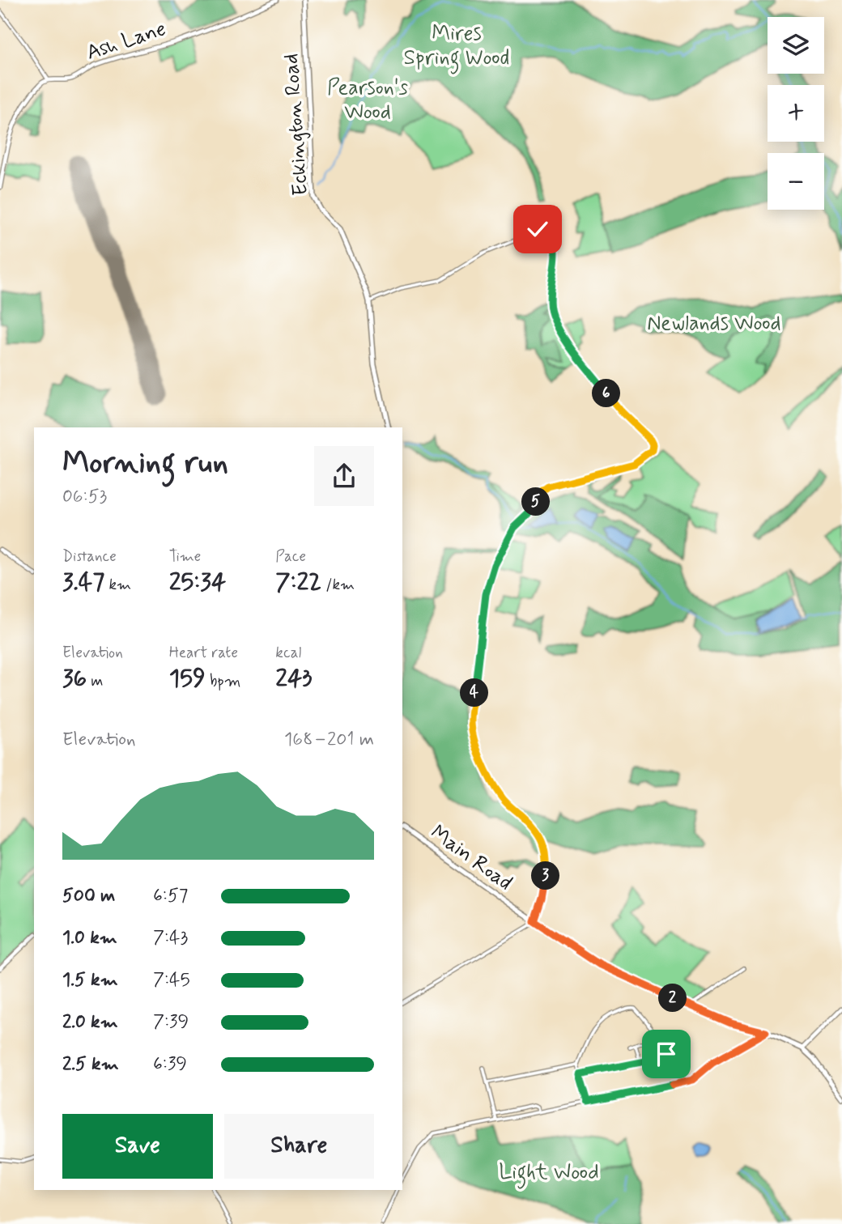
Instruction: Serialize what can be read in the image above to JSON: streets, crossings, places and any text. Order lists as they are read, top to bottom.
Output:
{
  "streets": {
    "main road": ["Eckington Road", "Main Road"],
    "street": ["Ash Lane"]
  },
  "parks": [
    "Mires Spring Wood",
    "Pearson's Wood",
    "Newlands Wood",
    "Light Wood"
  ],
  "page": {
    "map_buttons": ["+", "−"],
    "pins": [
      "6",
      "5",
      "4",
      "3",
      "2"
    ],
    "heading": ["Morning run", "06:53"],
    "stats": [
      ["Distance", "3.47 km"],
      ["Time", "25:34"],
      ["Pace", "7:22 /km"],
      ["Elevation", "36 m"],
      ["Heart rate", "159 bpm"],
      ["kcal", "243"]
    ],
    "chart": ["Elevation", "168–201 m"],
    "list": [
      {
        "name": "500 m",
        "note": "6:57"
      },
      {
        "name": "1.0 km",
        "note": "7:43"
      },
      {
        "name": "1.5 km",
        "note": "7:45"
      },
      {
        "name": "2.0 km",
        "note": "7:39"
      },
      {
        "name": "2.5 km",
        "note": "6:39"
      }
    ],
    "buttons": ["Save", "Share"]
  }
}
